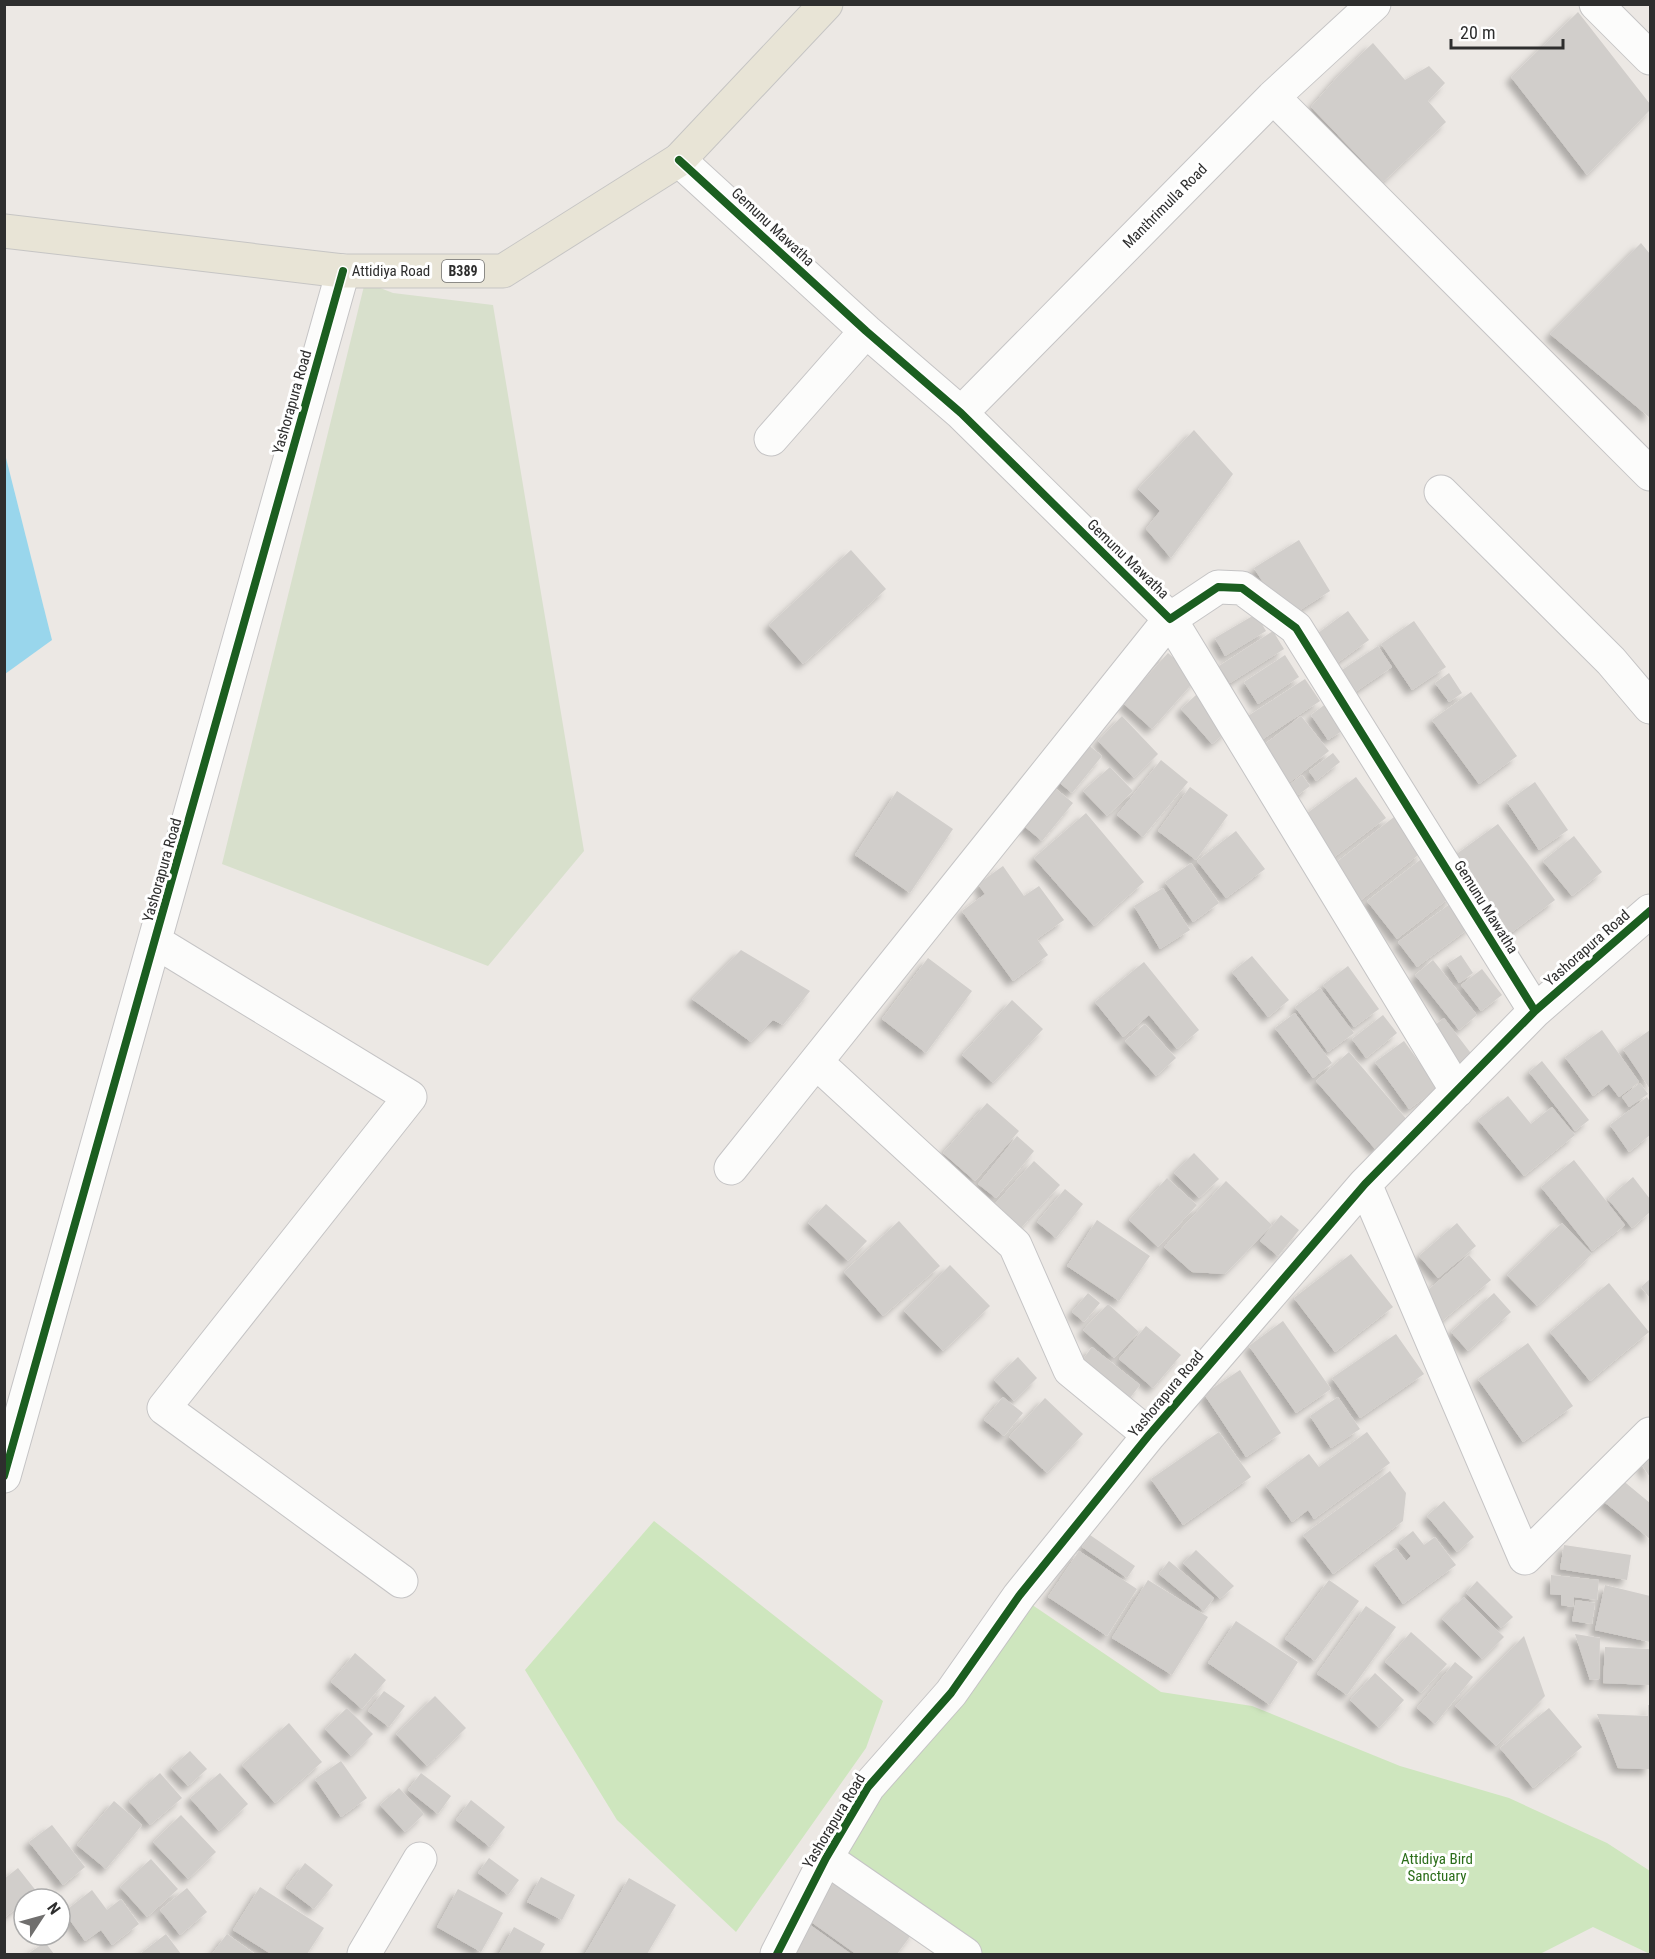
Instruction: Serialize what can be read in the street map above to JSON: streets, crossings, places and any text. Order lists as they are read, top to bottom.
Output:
{
  "streets": {
    "main road": ["Attidiya Road", "B389"],
    "street": ["Manthrimulla Road", "Gemunu Mawatha", "Yashorapura Road"]
  },
  "crossings": [
    ["Manthrimulla Road", "Gemunu Mawatha"],
    ["Gemunu Mawatha", "Attidiya Road"],
    ["Gemunu Mawatha", "Yashorapura Road"],
    ["Attidiya Road", "Yashorapura Road"]
  ],
  "parks": ["Attidiya Bird Sanctuary"],
  "scale_bar": "20 m",
  "north": "top right"
}
